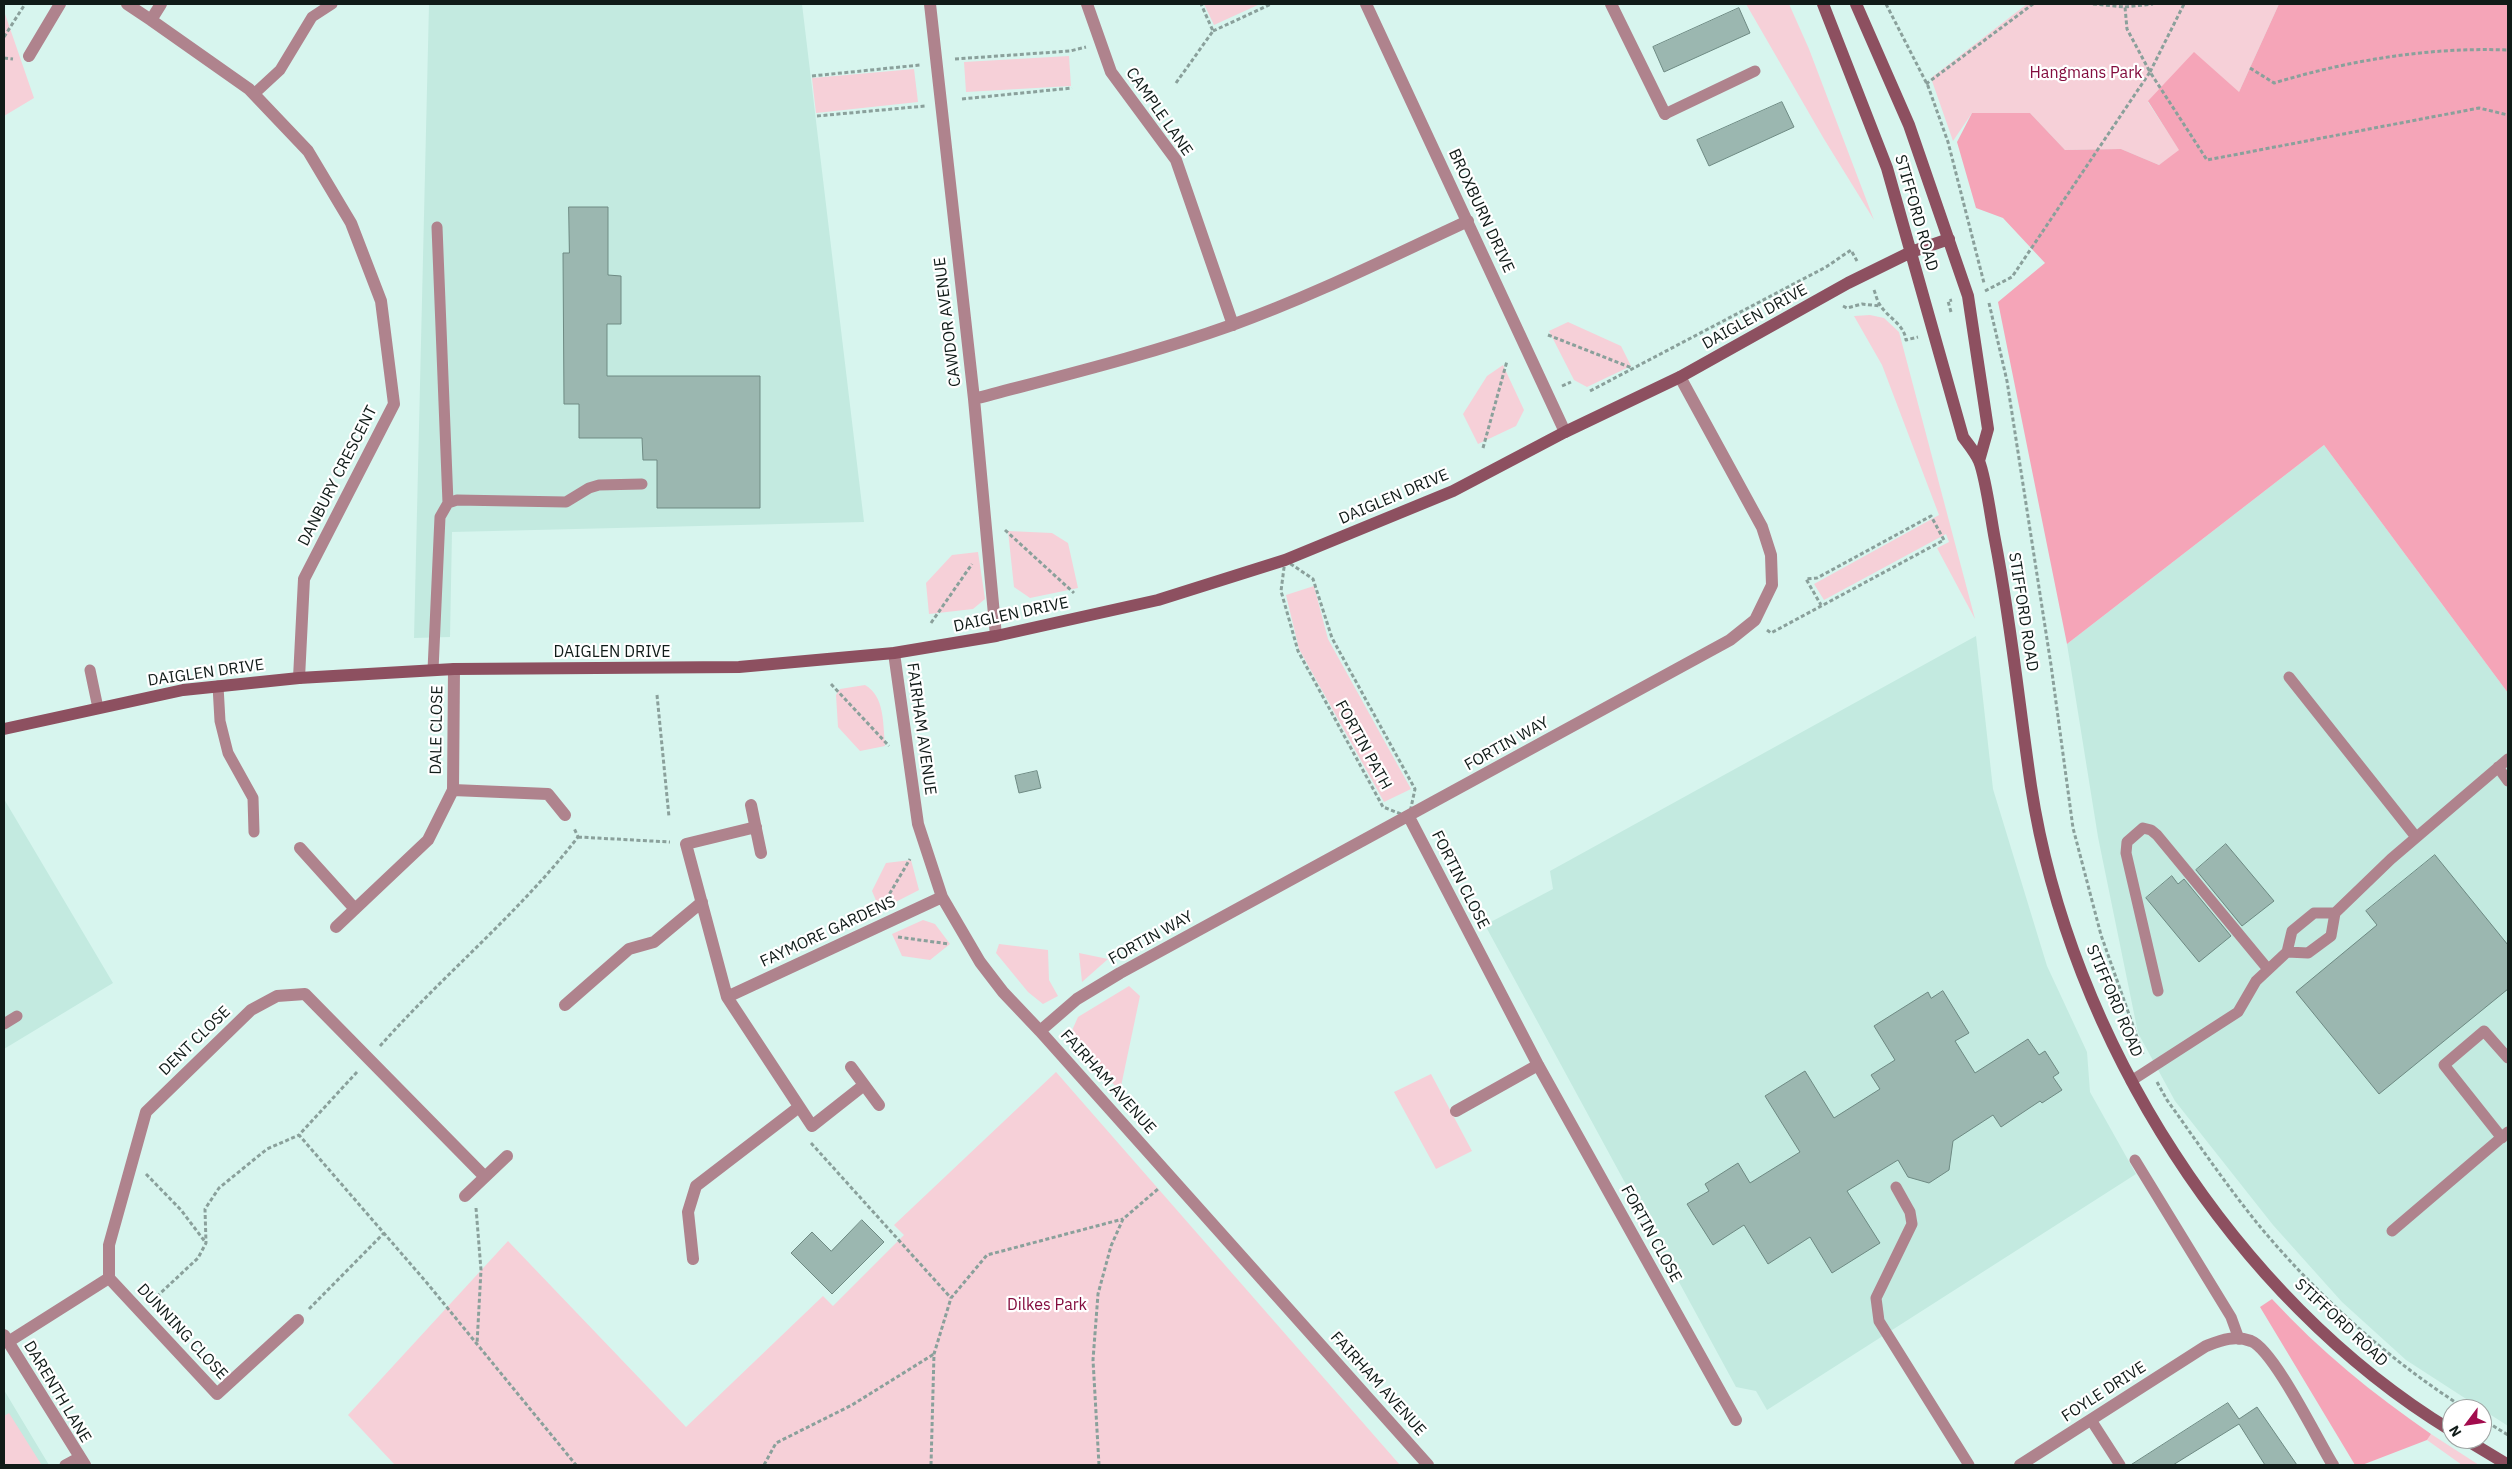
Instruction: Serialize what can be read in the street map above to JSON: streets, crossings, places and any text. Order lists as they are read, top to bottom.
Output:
{
  "streets": {
    "main road": ["STIFFORD ROAD", "DAIGLEN DRIVE"],
    "street": [
      "CAMPLE LANE",
      "BROXBURN DRIVE",
      "CAWDOR AVENUE",
      "DANBURY CRESCENT",
      "FAIRHAM AVENUE",
      "DALE CLOSE",
      "FORTIN WAY",
      "FORTIN CLOSE",
      "FAYMORE GARDENS",
      "DENT CLOSE",
      "DUNNING CLOSE",
      "DARENTH LANE",
      "FOYLE DRIVE"
    ],
    "path": ["FORTIN PATH"]
  },
  "crossings": [
    ["BROXBURN DRIVE", "DAIGLEN DRIVE"],
    ["STIFFORD ROAD", "DAIGLEN DRIVE"],
    ["DAIGLEN DRIVE", "CAWDOR AVENUE"],
    ["DAIGLEN DRIVE", "DANBURY CRESCENT"],
    ["DAIGLEN DRIVE", "FAIRHAM AVENUE"],
    ["DAIGLEN DRIVE", "DALE CLOSE"],
    ["DAIGLEN DRIVE", "FORTIN WAY"],
    ["DAIGLEN DRIVE", "FORTIN PATH"],
    ["FAIRHAM AVENUE", "FORTIN WAY"],
    ["FAIRHAM AVENUE", "FAYMORE GARDENS"],
    ["FORTIN WAY", "FORTIN PATH"],
    ["FORTIN WAY", "FORTIN CLOSE"],
    ["FORTIN PATH", "FORTIN CLOSE"],
    ["DENT CLOSE", "DUNNING CLOSE"]
  ],
  "parks": ["Hangmans Park", "Dilkes Park"],
  "north": "bottom left"
}
